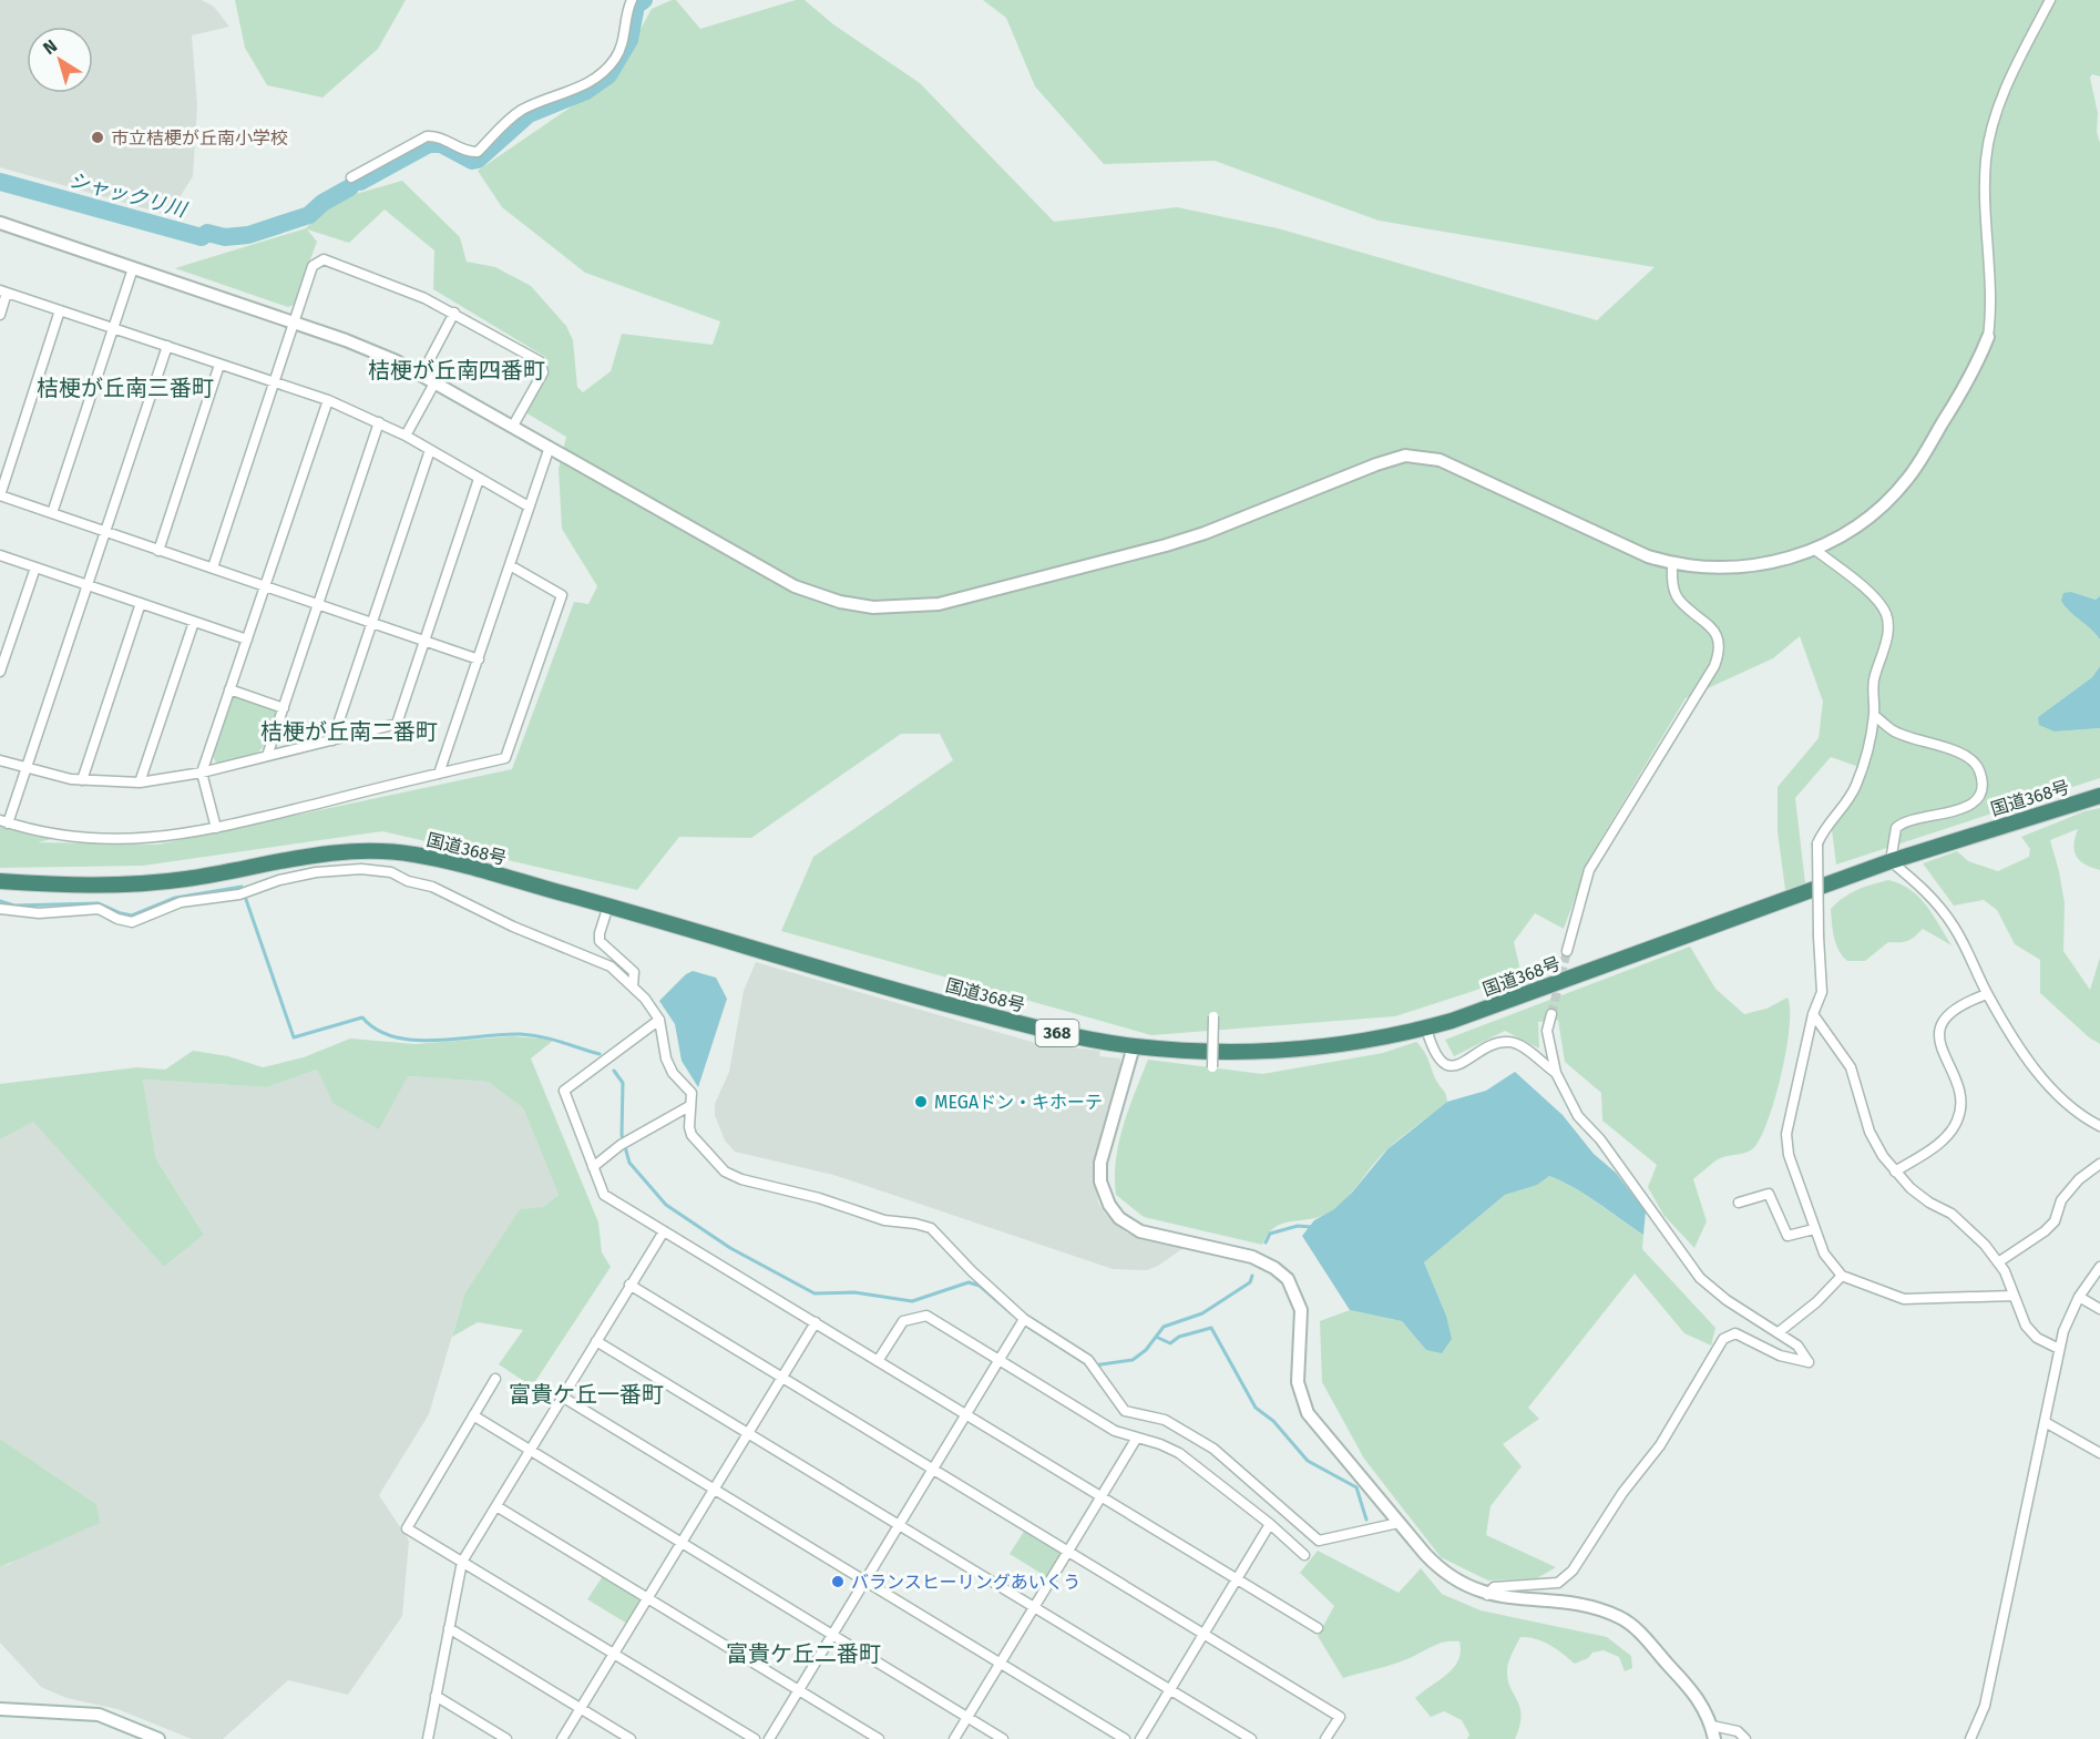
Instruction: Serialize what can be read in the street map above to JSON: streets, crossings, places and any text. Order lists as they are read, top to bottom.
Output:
{
  "streets": {
    "highway": ["国道368号", "368"]
  },
  "districts": [
    "桔梗が丘南四番町",
    "桔梗が丘南三番町",
    "桔梗が丘南二番町",
    "富貴ケ丘一番町",
    "富貴ケ丘二番町"
  ],
  "water": ["シャックリ川"],
  "places": ["市立桔梗が丘南小学校", "MEGAドン・キホーテ", "バランスヒーリングあいくう"],
  "north": "top left"
}
